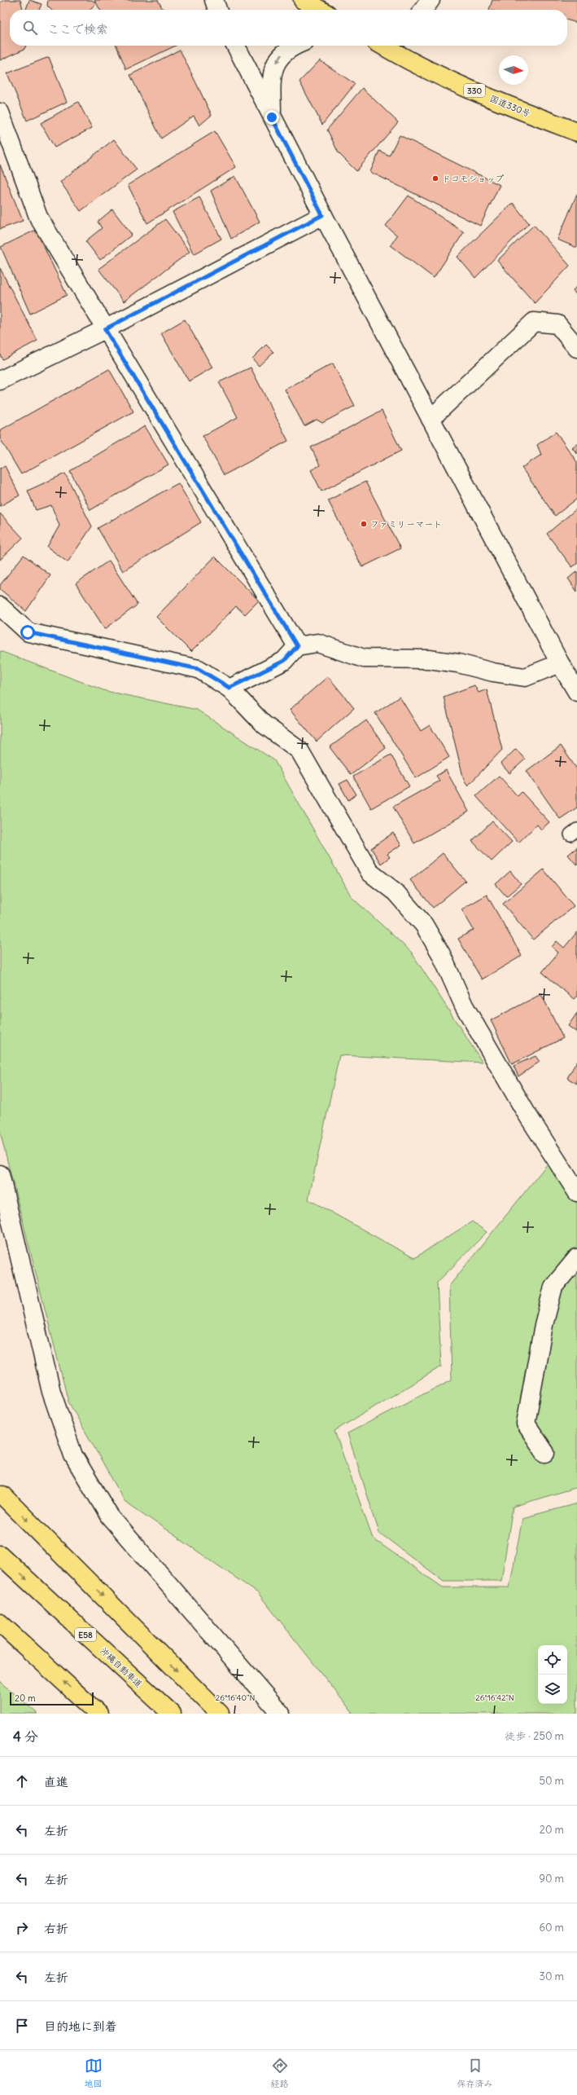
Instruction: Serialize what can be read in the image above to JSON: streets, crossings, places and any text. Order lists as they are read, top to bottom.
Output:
{
  "streets": {
    "highway": [
      "330",
      "国道330号",
      "E58",
      "沖縄自動車道"
    ]
  },
  "places": ["ドコモショップ", "ファミリーマート"],
  "scale_bar": "20 m",
  "north": "right",
  "page": {
    "search": "ここで検索",
    "scale": "20 m",
    "heading": ["4 分", "徒歩 · 250 m"],
    "list": [
      ["直進", "50 m"],
      ["左折", "20 m"],
      ["左折", "90 m"],
      ["右折", "60 m"],
      ["左折", "30 m"],
      "目的地に到着"
    ],
    "nav": ["地図", "経路", "保存済み"]
  },
  "coordinates": ["26°16'40\"N", "26°16'42\"N"]
}
